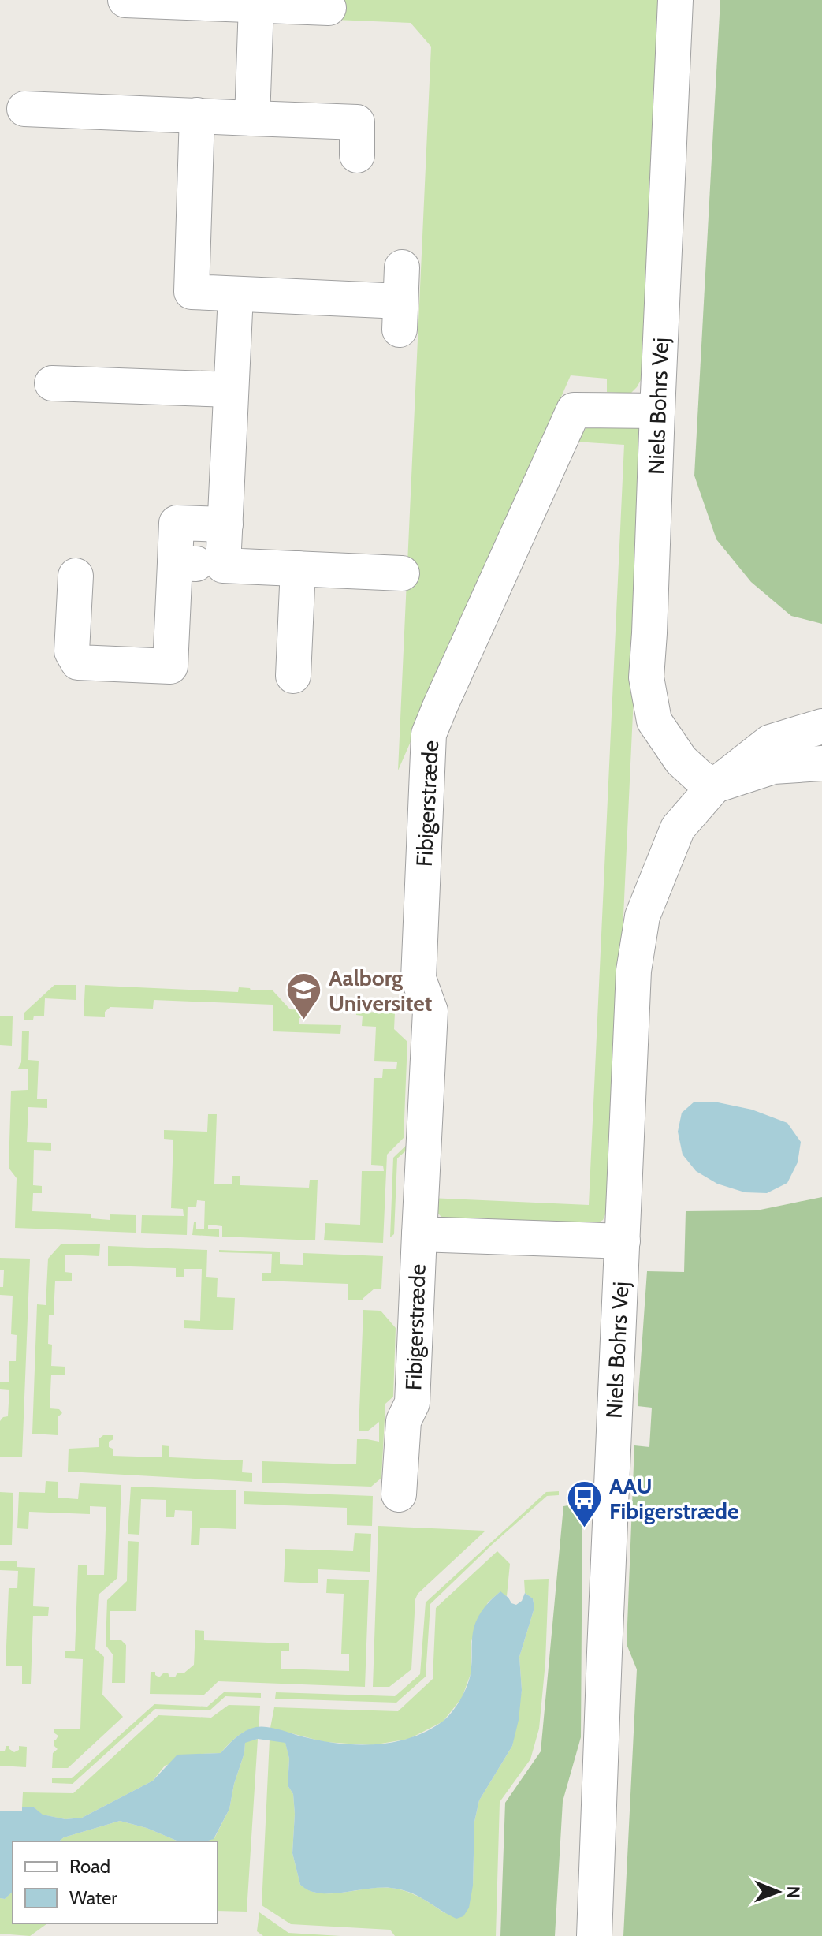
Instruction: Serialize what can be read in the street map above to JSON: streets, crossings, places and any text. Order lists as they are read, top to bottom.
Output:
{
  "streets": {
    "street": ["Niels Bohrs Vej", "Fibigerstræde"]
  },
  "crossings": [
    ["Niels Bohrs Vej", "Fibigerstræde"]
  ],
  "places": {
    "school or university": ["Aalborg Universitet"],
    "bus stop": ["AAU Fibigerstræde"]
  },
  "legend": ["Road", "Water"],
  "north": "right"
}
